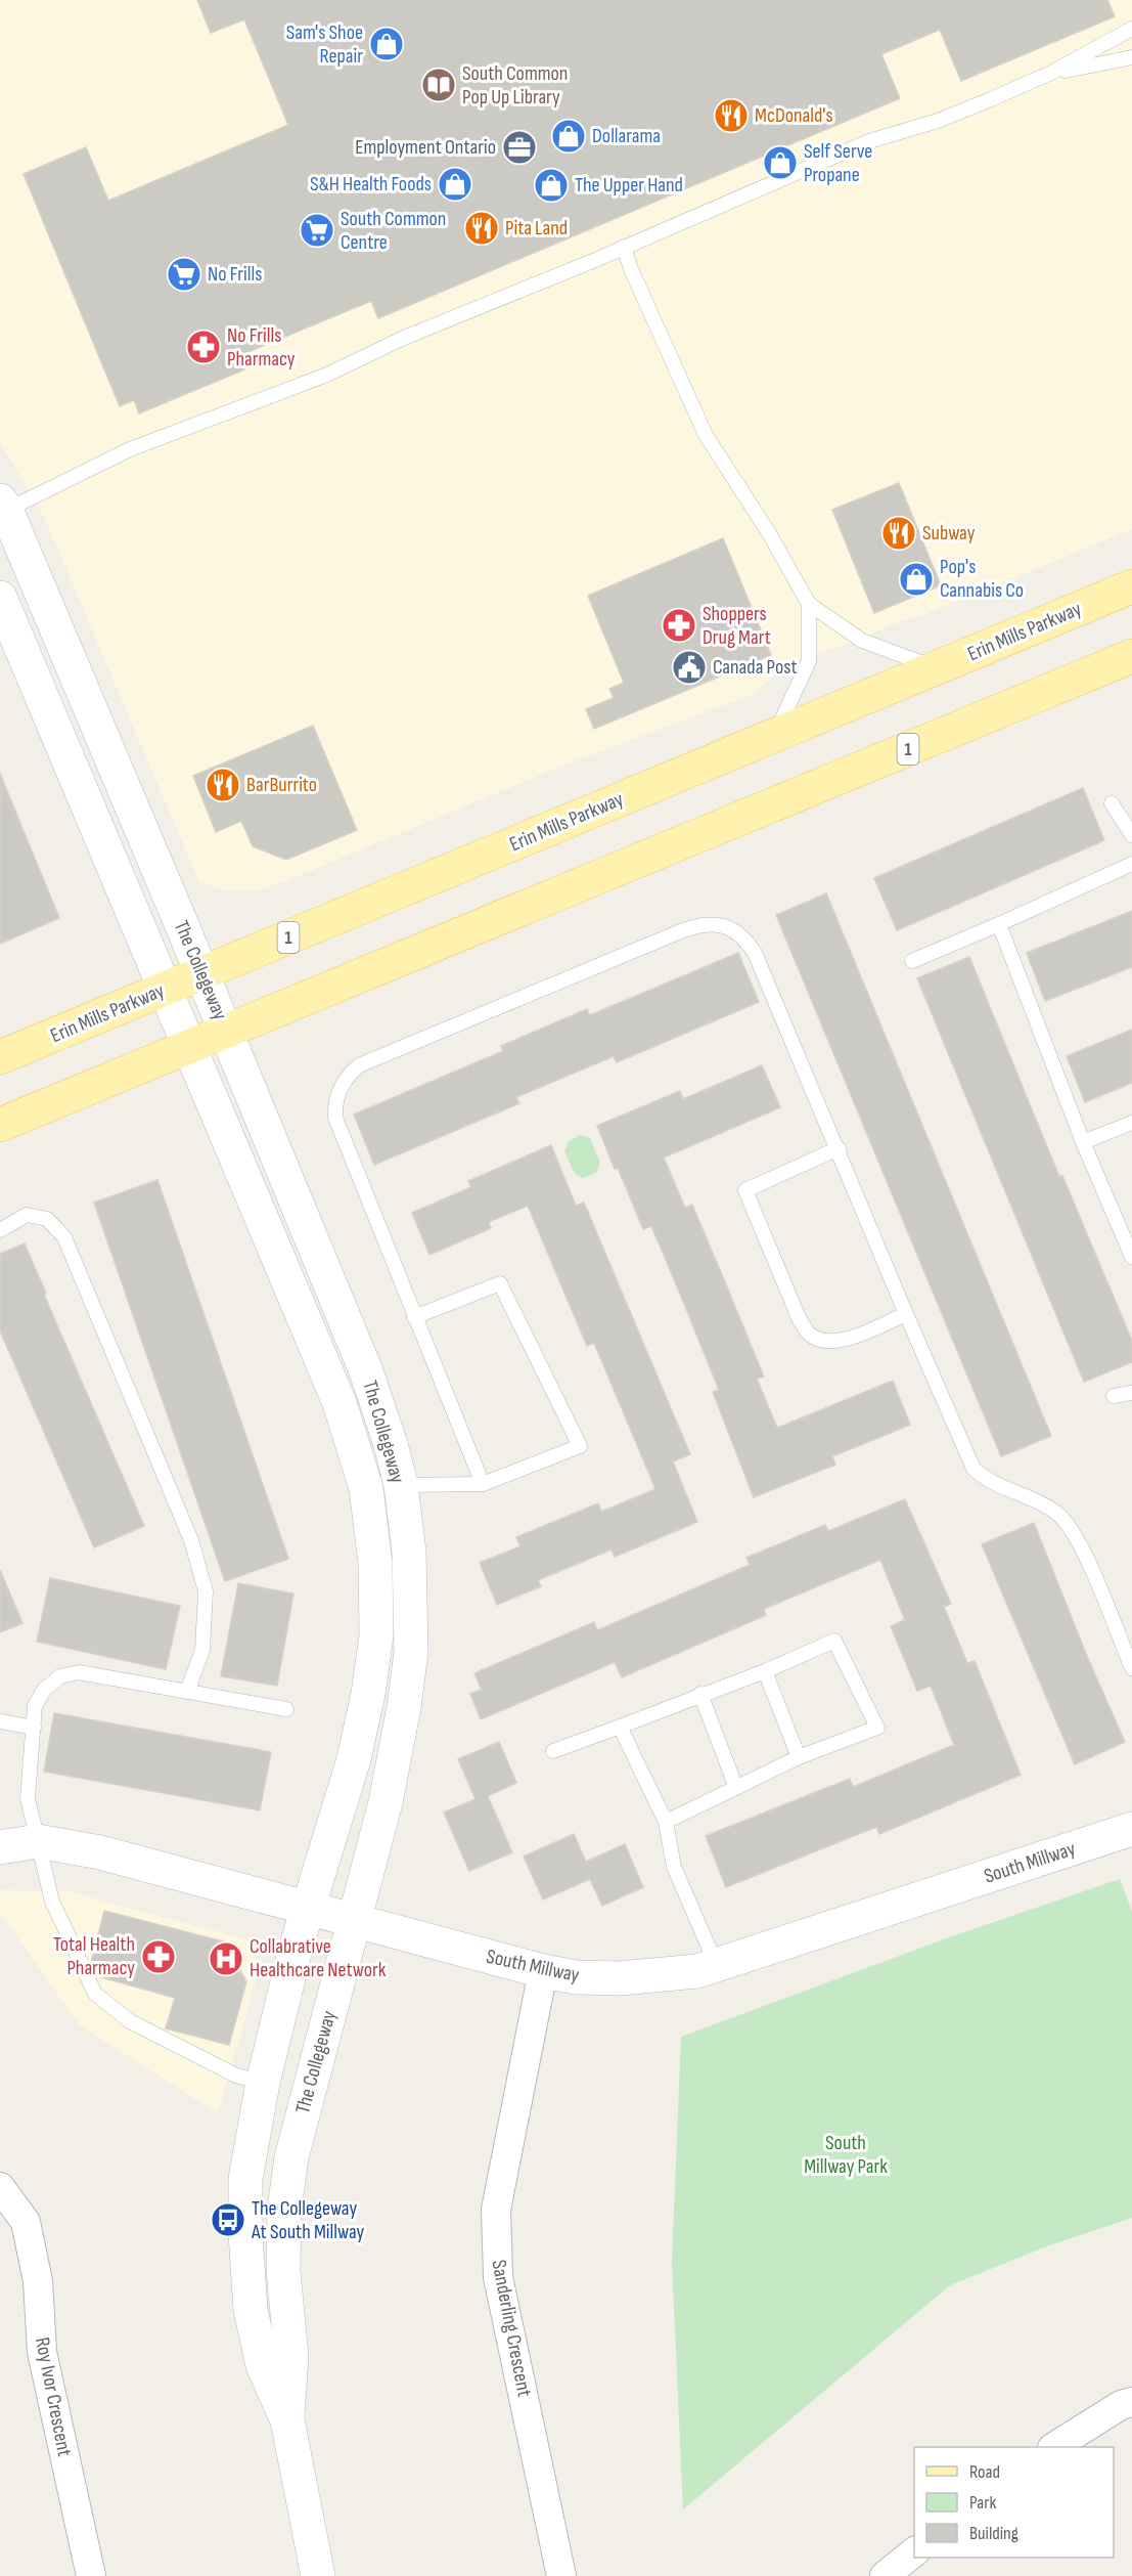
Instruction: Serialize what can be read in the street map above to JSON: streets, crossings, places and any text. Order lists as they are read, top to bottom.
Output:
{
  "streets": {
    "main road": ["Erin Mills Parkway", "1"],
    "street": [
      "The Collegeway",
      "South Millway",
      "Sanderling Crescent",
      "Roy Ivor Crescent"
    ]
  },
  "crossings": [
    ["Erin Mills Parkway", "The Collegeway"],
    ["1", "The Collegeway"],
    ["The Collegeway", "South Millway"],
    ["South Millway", "Sanderling Crescent"]
  ],
  "parks": ["South Millway Park"],
  "places": {
    "shop": [
      "Sam's Shoe Repair",
      "Dollarama",
      "Self Serve Propane",
      "S&H Health Foods",
      "The Upper Hand",
      "Pop's Cannabis Co"
    ],
    "library": ["South Common Pop Up Library"],
    "restaurant": [
      "McDonald's",
      "Pita Land",
      "Subway",
      "BarBurrito"
    ],
    "office": ["Employment Ontario"],
    "supermarket": ["South Common Centre", "No Frills"],
    "pharmacy": ["No Frills Pharmacy", "Shoppers Drug Mart", "Total Health Pharmacy"],
    "public building": ["Canada Post"],
    "hospital": ["Collabrative Healthcare Network"],
    "bus stop": ["The Collegeway At South Millway"]
  },
  "legend": ["Road", "Park", "Building"]
}
